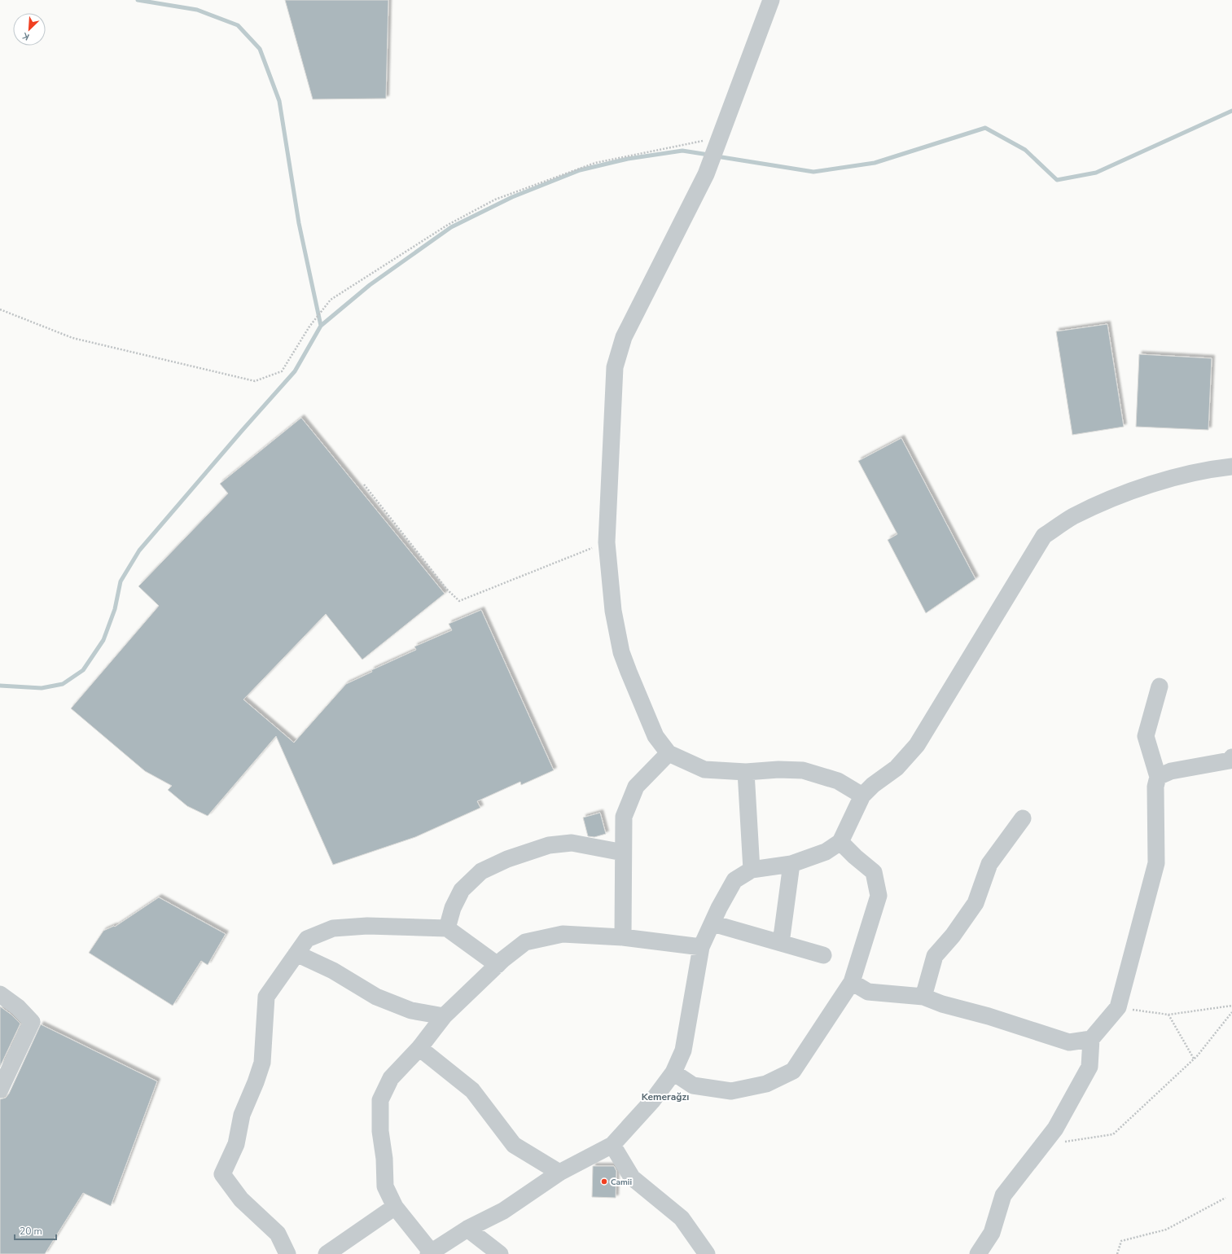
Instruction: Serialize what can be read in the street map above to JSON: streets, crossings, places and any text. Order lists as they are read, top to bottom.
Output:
{
  "districts": ["Kemerağzı"],
  "places": ["Camii"],
  "scale_bar": "20 m",
  "north": "bottom left"
}
